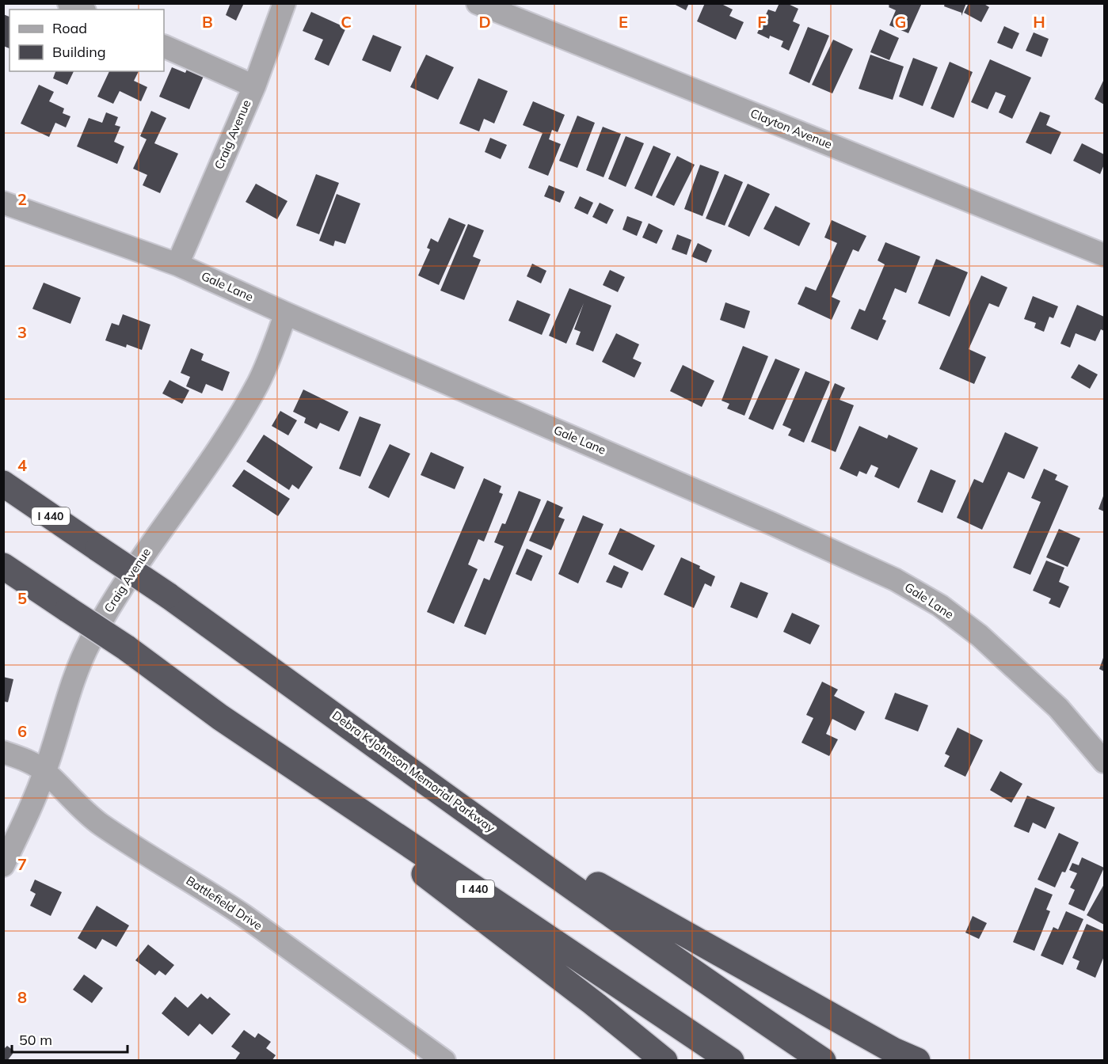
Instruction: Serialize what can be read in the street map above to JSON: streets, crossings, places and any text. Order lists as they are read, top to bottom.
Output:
{
  "streets": {
    "highway": ["I 440", "Debra K Johnson Memorial Parkway"],
    "street": [
      "Clayton Avenue",
      "Craig Avenue",
      "Gale Lane",
      "Battlefield Drive"
    ]
  },
  "crossings": [
    ["Craig Avenue", "Gale Lane"],
    ["Craig Avenue", "Battlefield Drive"]
  ],
  "legend": ["Road", "Building"],
  "scale_bar": "50 m",
  "grid": {
    "columns": [
      "B",
      "C",
      "D",
      "E",
      "F",
      "G",
      "H"
    ],
    "rows": [
      "2",
      "3",
      "4",
      "5",
      "6",
      "7",
      "8"
    ]
  }
}
